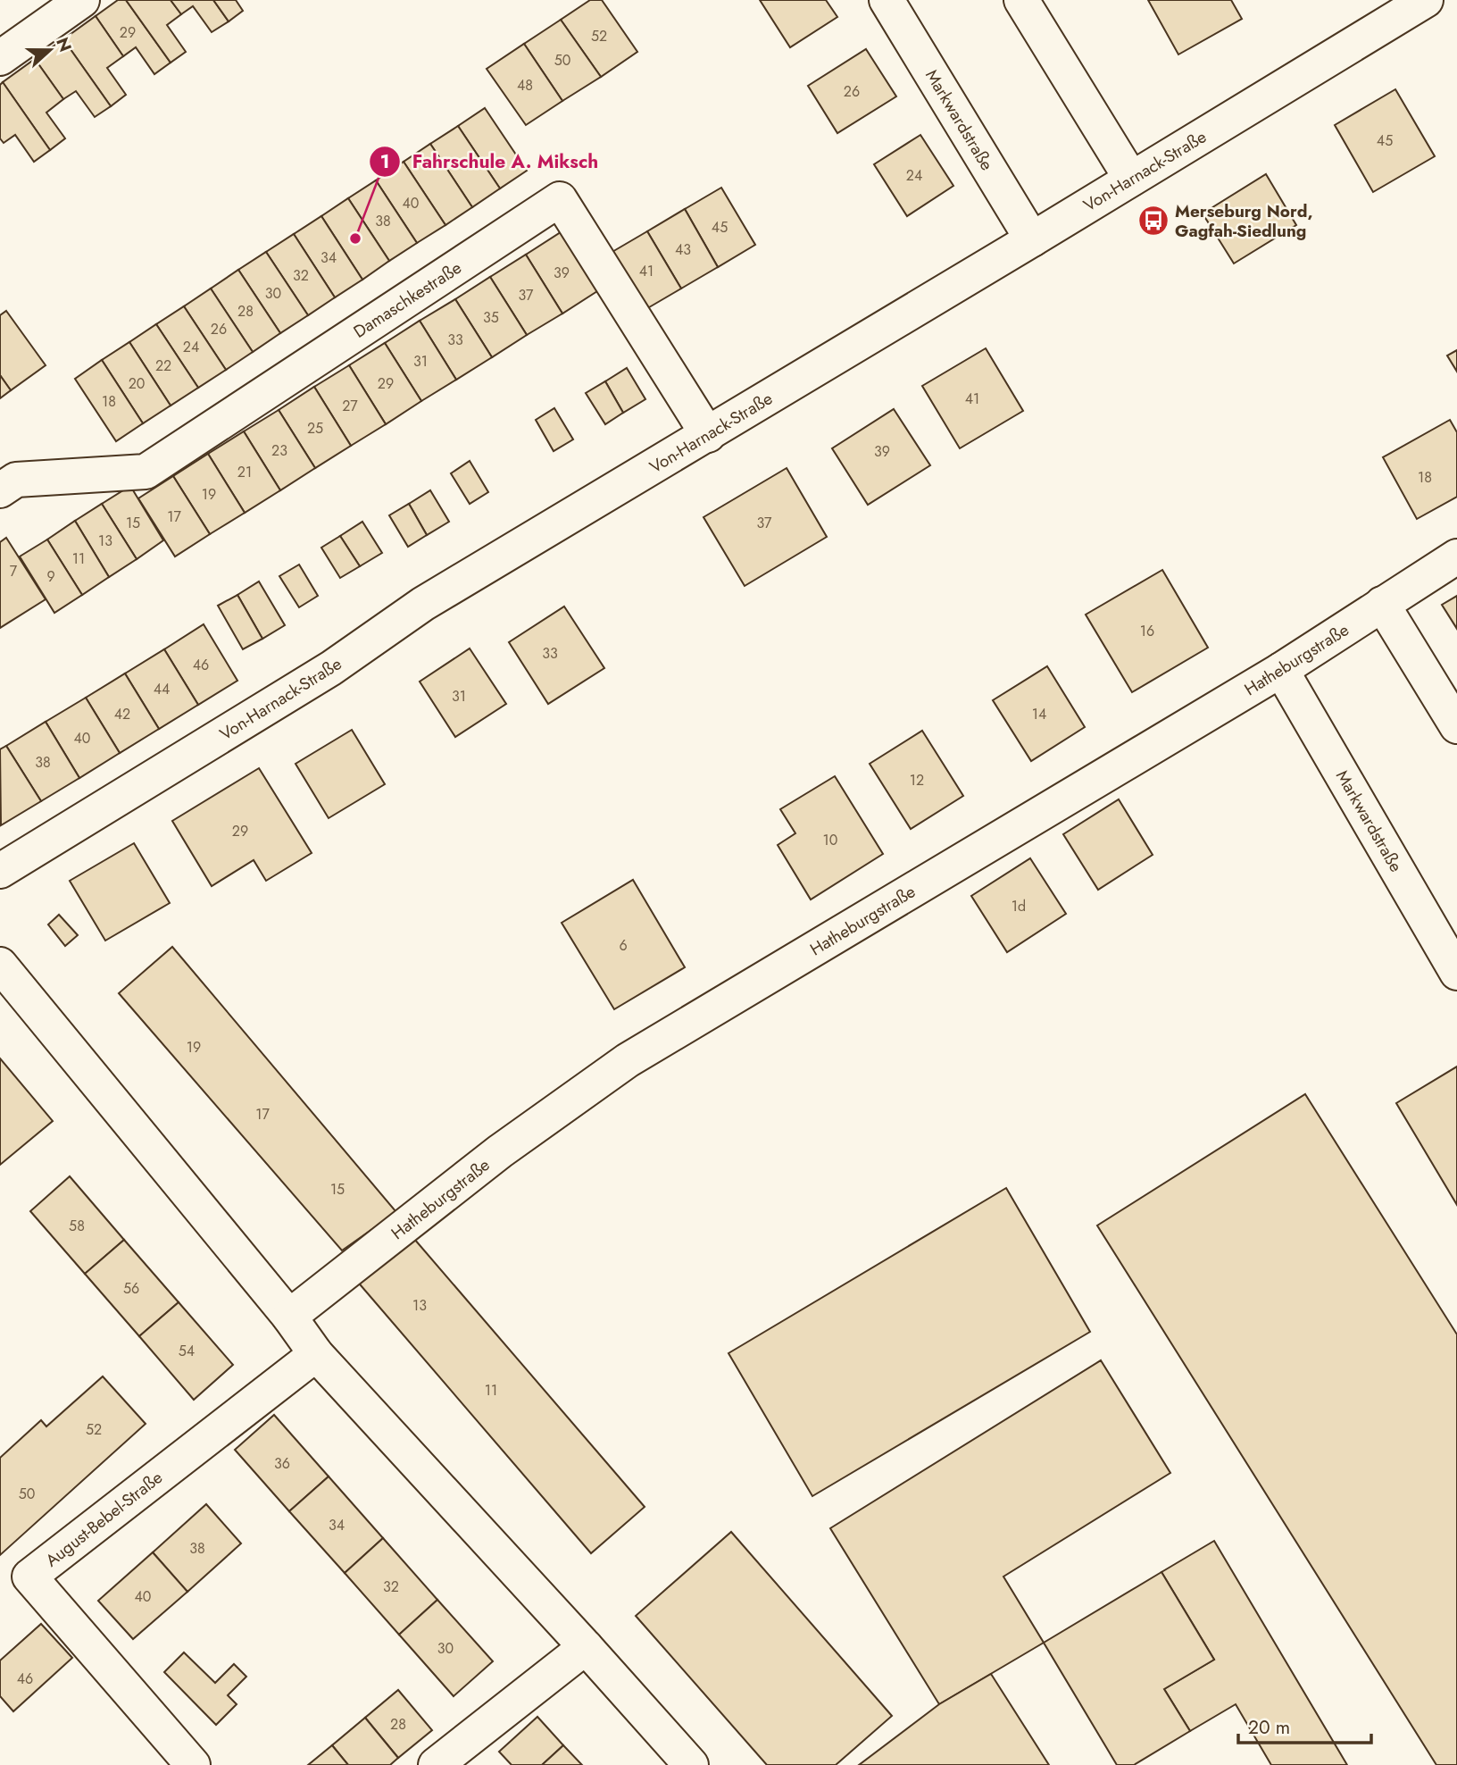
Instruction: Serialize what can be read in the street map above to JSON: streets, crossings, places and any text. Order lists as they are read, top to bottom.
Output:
{
  "streets": {
    "street": [
      "Markwardstraße",
      "Von-Harnack-Straße",
      "Damaschkestraße",
      "Hatheburgstraße",
      "August-Bebel-Straße"
    ]
  },
  "crossings": [
    ["Markwardstraße", "Von-Harnack-Straße"],
    ["Markwardstraße", "Hatheburgstraße"],
    ["Von-Harnack-Straße", "Damaschkestraße"]
  ],
  "places": {
    "bus stop": ["Merseburg Nord, Gagfah-Siedlung"],
    "other": ["Fahrschule A. Miksch"]
  },
  "house_numbers": [
    "29",
    "52",
    "50",
    "48",
    "26",
    "45",
    "24",
    "40",
    "38",
    "45",
    "43",
    "34",
    "41",
    "39",
    "32",
    "30",
    "37",
    "28",
    "35",
    "26",
    "33",
    "24",
    "31",
    "22",
    "20",
    "29",
    "41",
    "18",
    "27",
    "25",
    "23",
    "39",
    "21",
    "18",
    "19",
    "17",
    "15",
    "37",
    "13",
    "11",
    "7",
    "9",
    "16",
    "33",
    "46",
    "44",
    "31",
    "42",
    "14",
    "40",
    "38",
    "12",
    "29",
    "10",
    "1d",
    "6",
    "19",
    "17",
    "15",
    "58",
    "56",
    "13",
    "54",
    "11",
    "52",
    "36",
    "50",
    "34",
    "38",
    "32",
    "40",
    "30",
    "46",
    "28"
  ],
  "scale_bar": "20 m",
  "north": "right"
}
